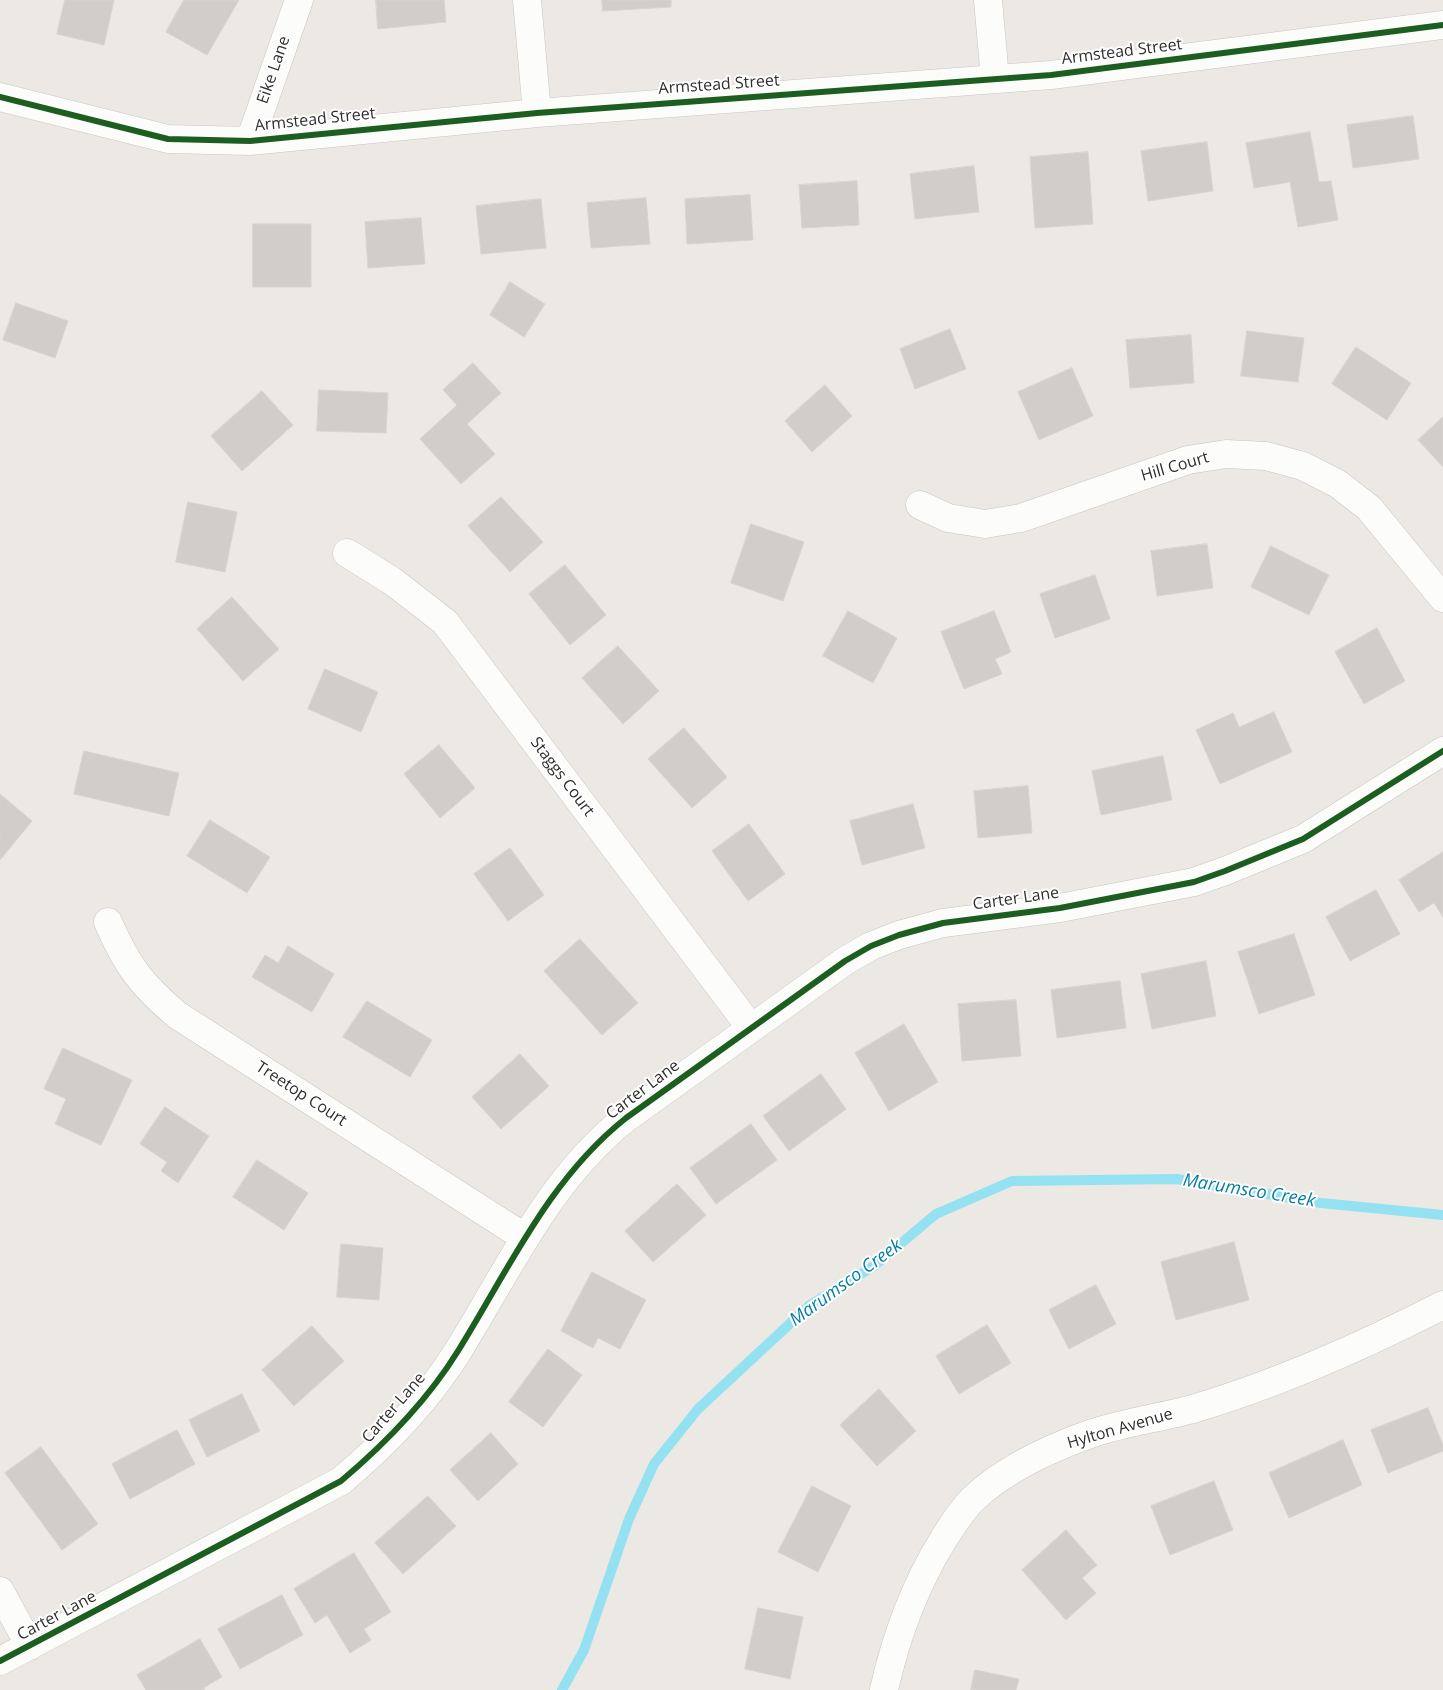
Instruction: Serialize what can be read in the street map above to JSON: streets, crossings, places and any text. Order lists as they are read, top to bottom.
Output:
{
  "streets": {
    "street": [
      "Armstead Street",
      "Eike Lane",
      "Hill Court",
      "Staggs Court",
      "Carter Lane",
      "Treetop Court",
      "Hylton Avenue"
    ]
  },
  "crossings": [
    ["Armstead Street", "Eike Lane"],
    ["Staggs Court", "Carter Lane"],
    ["Carter Lane", "Treetop Court"]
  ],
  "water": ["Marumsco Creek"]
}
